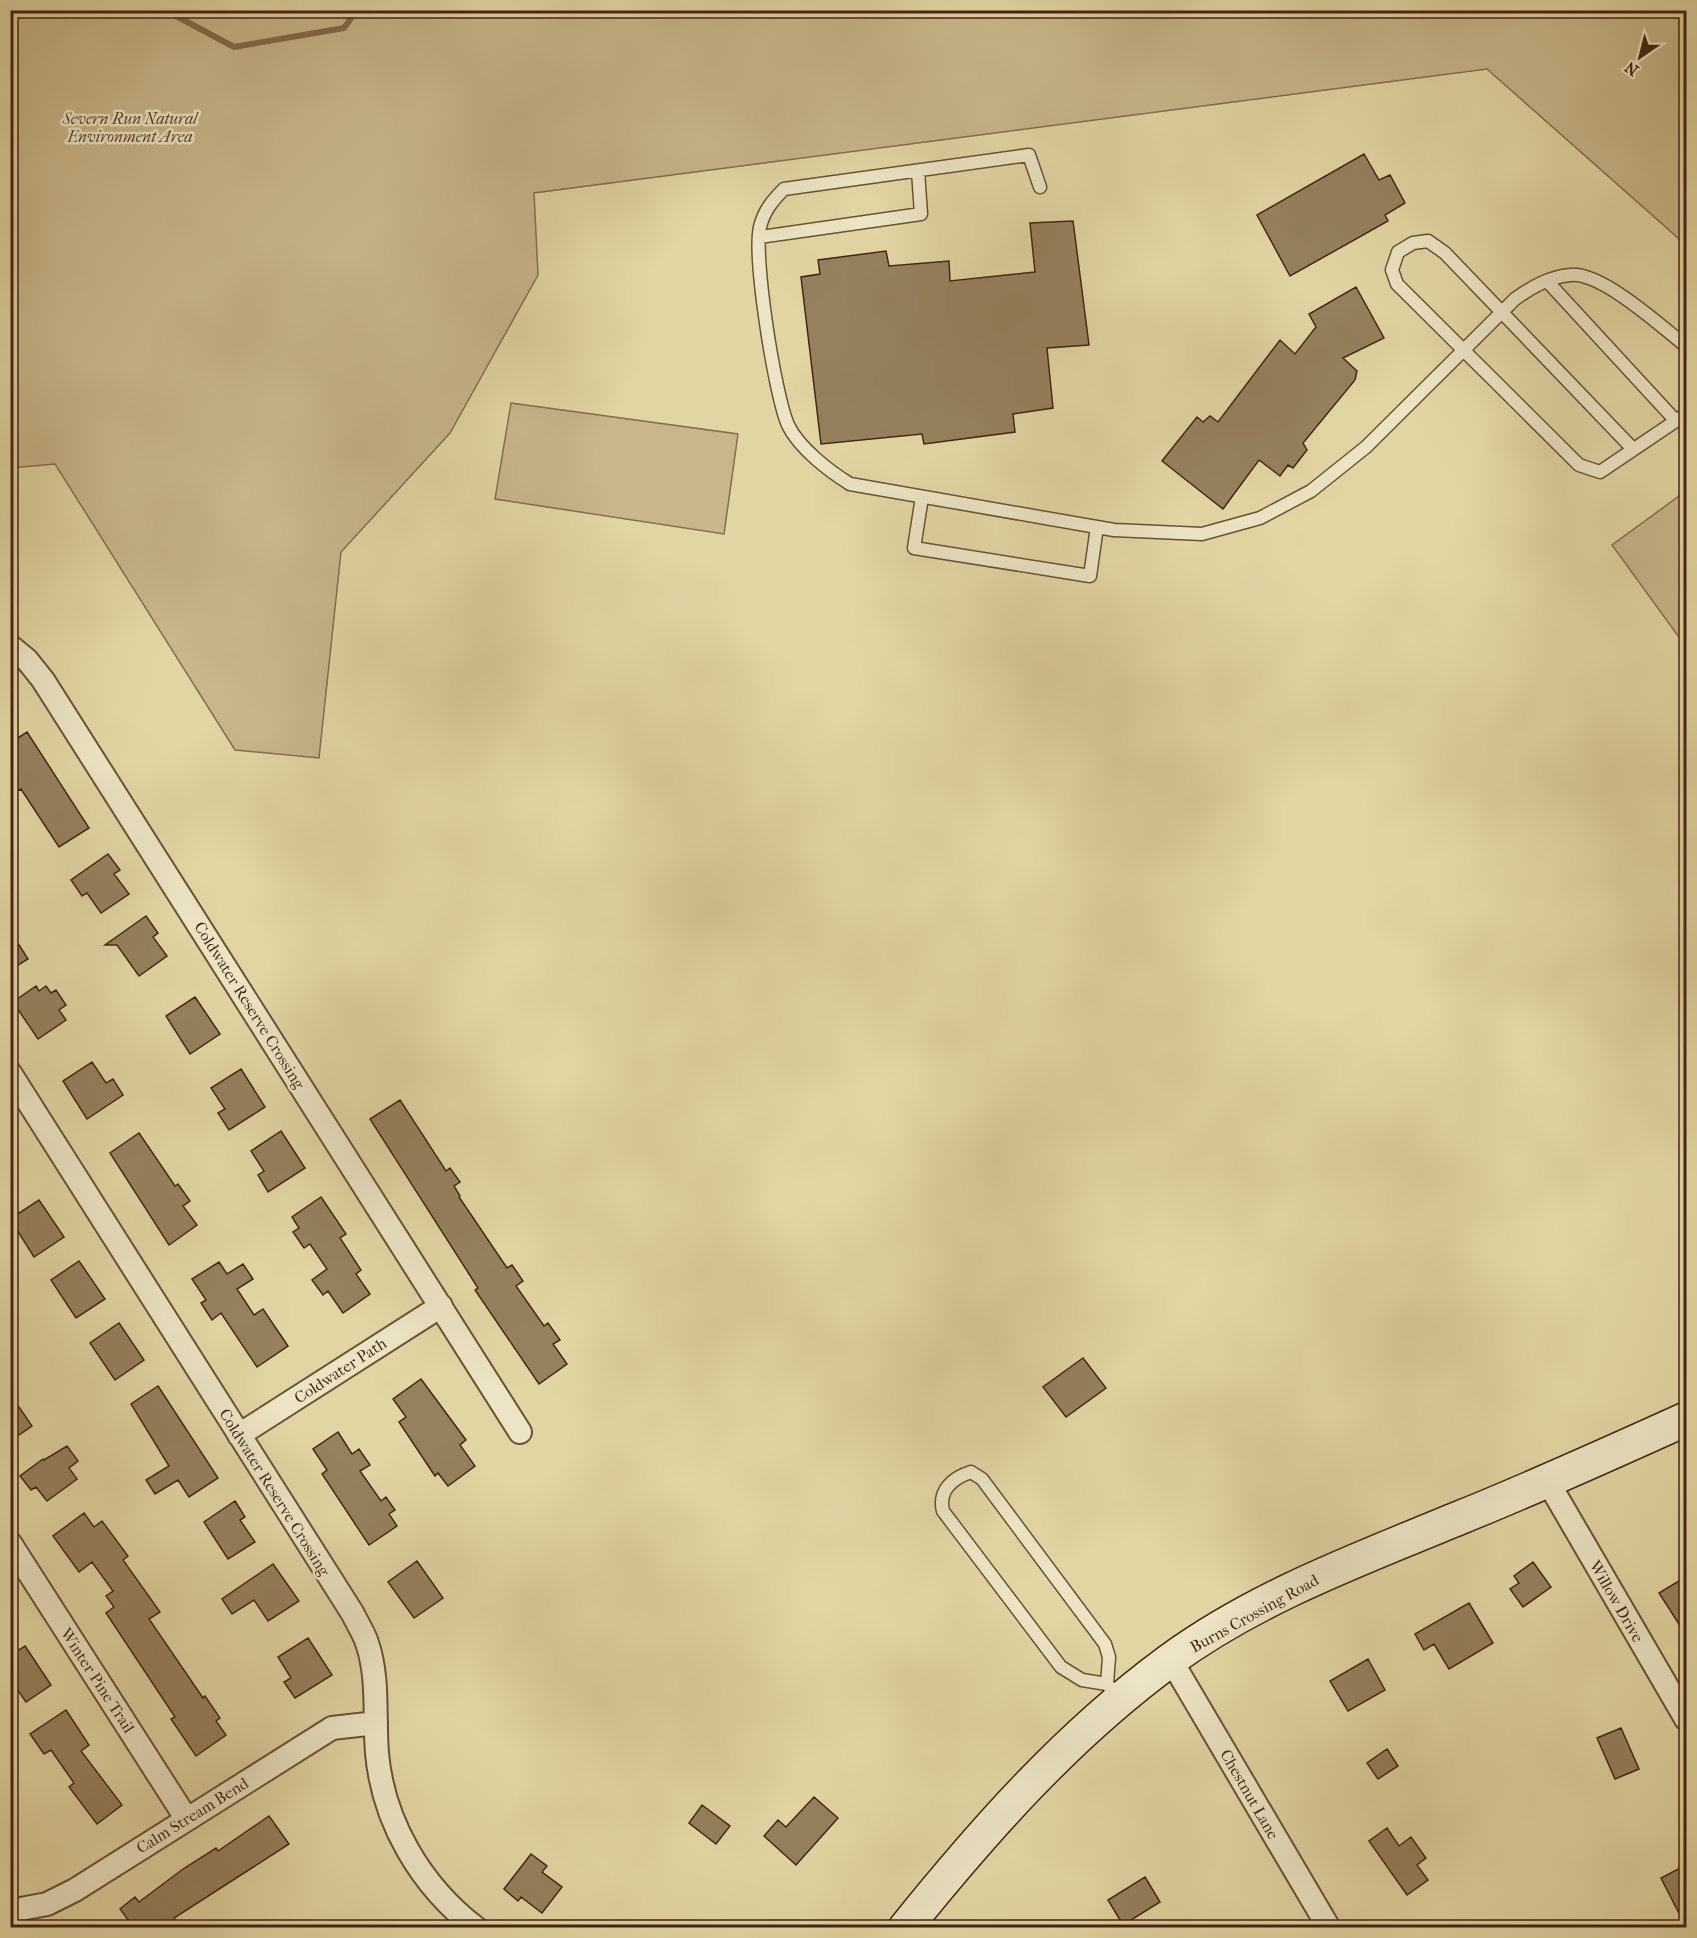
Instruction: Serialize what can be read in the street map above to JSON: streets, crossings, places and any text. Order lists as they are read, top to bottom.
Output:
{
  "streets": {
    "street": [
      "Coldwater Reserve Crossing",
      "Coldwater Path",
      "Willow Drive",
      "Burns Crossing Road",
      "Winter Pine Trail",
      "Chestnut Lane",
      "Calm Stream Bend"
    ]
  },
  "crossings": [
    ["Coldwater Reserve Crossing", "Coldwater Path"],
    ["Coldwater Reserve Crossing", "Calm Stream Bend"],
    ["Willow Drive", "Burns Crossing Road"],
    ["Burns Crossing Road", "Chestnut Lane"],
    ["Winter Pine Trail", "Calm Stream Bend"]
  ],
  "parks": ["Severn Run Natural Environment Area"],
  "north": "bottom left"
}
